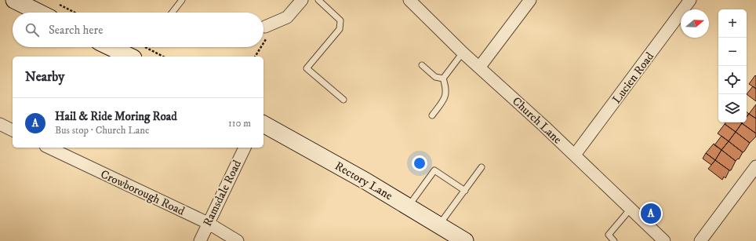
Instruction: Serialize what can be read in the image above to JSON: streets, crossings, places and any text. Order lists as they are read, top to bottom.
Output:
{
  "streets": {
    "main road": ["Rectory Lane"],
    "street": [
      "Lucien Road",
      "Church Lane",
      "Crowborough Road",
      "Ramsdale Road"
    ]
  },
  "crossings": [
    ["Lucien Road", "Church Lane"],
    ["Crowborough Road", "Ramsdale Road"]
  ],
  "north": "right",
  "page": {
    "map_buttons": ["+", "−"],
    "search": "Search here",
    "heading": "Nearby",
    "list": [
      {
        "mark": "A",
        "name": "Hail & Ride Moring Road",
        "note": "Bus stop · Church Lane",
        "value": "110 m"
      }
    ],
    "pins": "A"
  }
}
